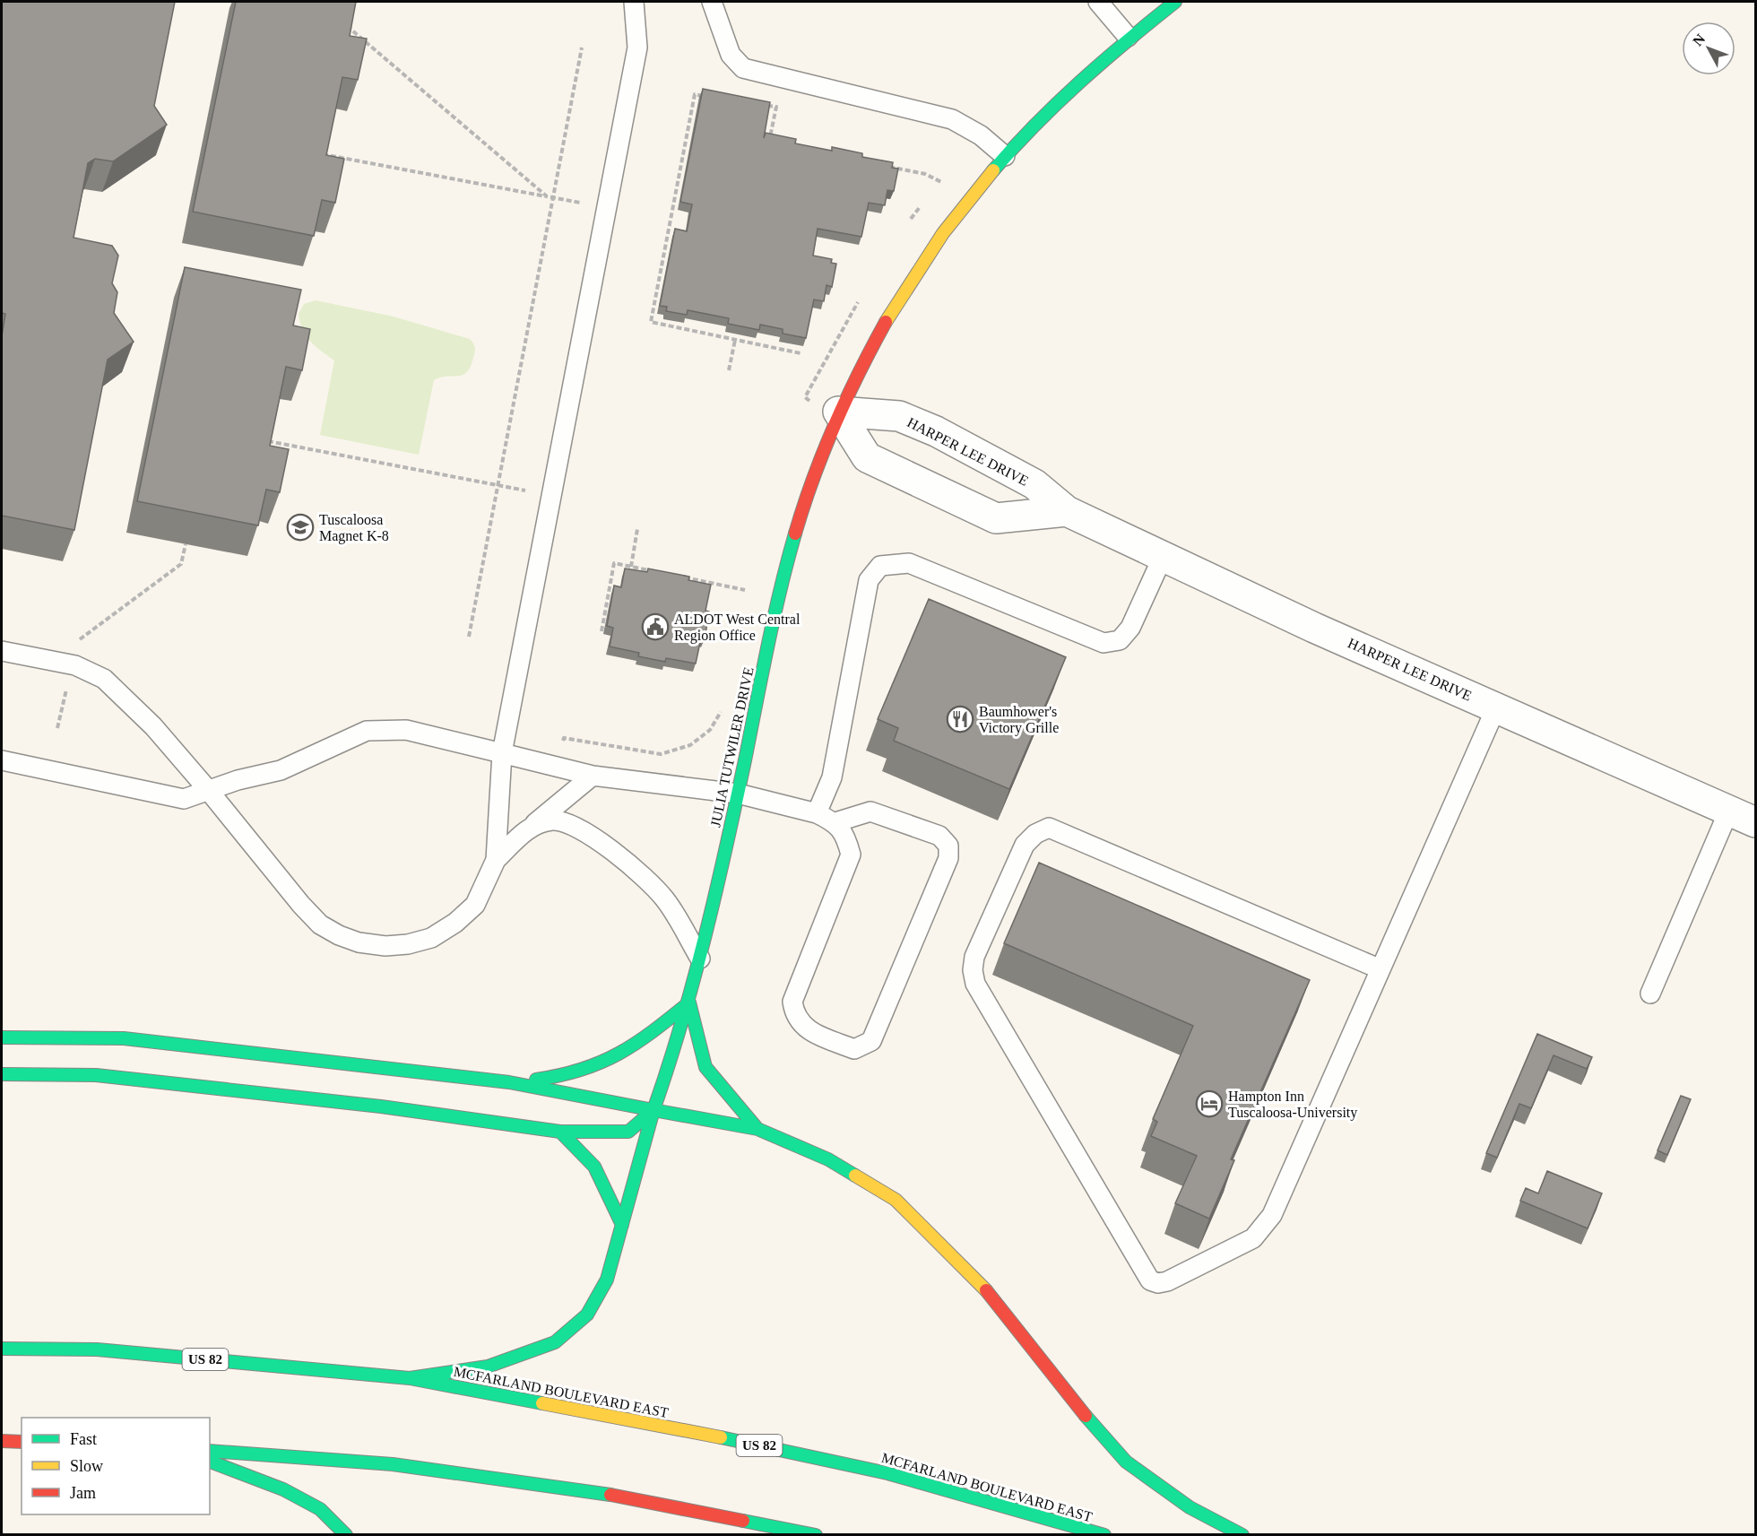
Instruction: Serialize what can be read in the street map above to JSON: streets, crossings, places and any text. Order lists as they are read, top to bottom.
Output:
{
  "streets": {
    "main road": ["JULIA TUTWILER DRIVE", "US 82", "MCFARLAND BOULEVARD EAST"],
    "street": ["HARPER LEE DRIVE"]
  },
  "crossings": [
    ["HARPER LEE DRIVE", "JULIA TUTWILER DRIVE"],
    ["JULIA TUTWILER DRIVE", "MCFARLAND BOULEVARD EAST"]
  ],
  "places": {
    "school or university": ["Tuscaloosa Magnet K-8"],
    "public building": ["ALDOT West Central Region Office"],
    "restaurant": ["Baumhower's Victory Grille"],
    "hotel": ["Hampton Inn Tuscaloosa-University"]
  },
  "legend": ["Fast", "Slow", "Jam"],
  "north": "top left"
}
